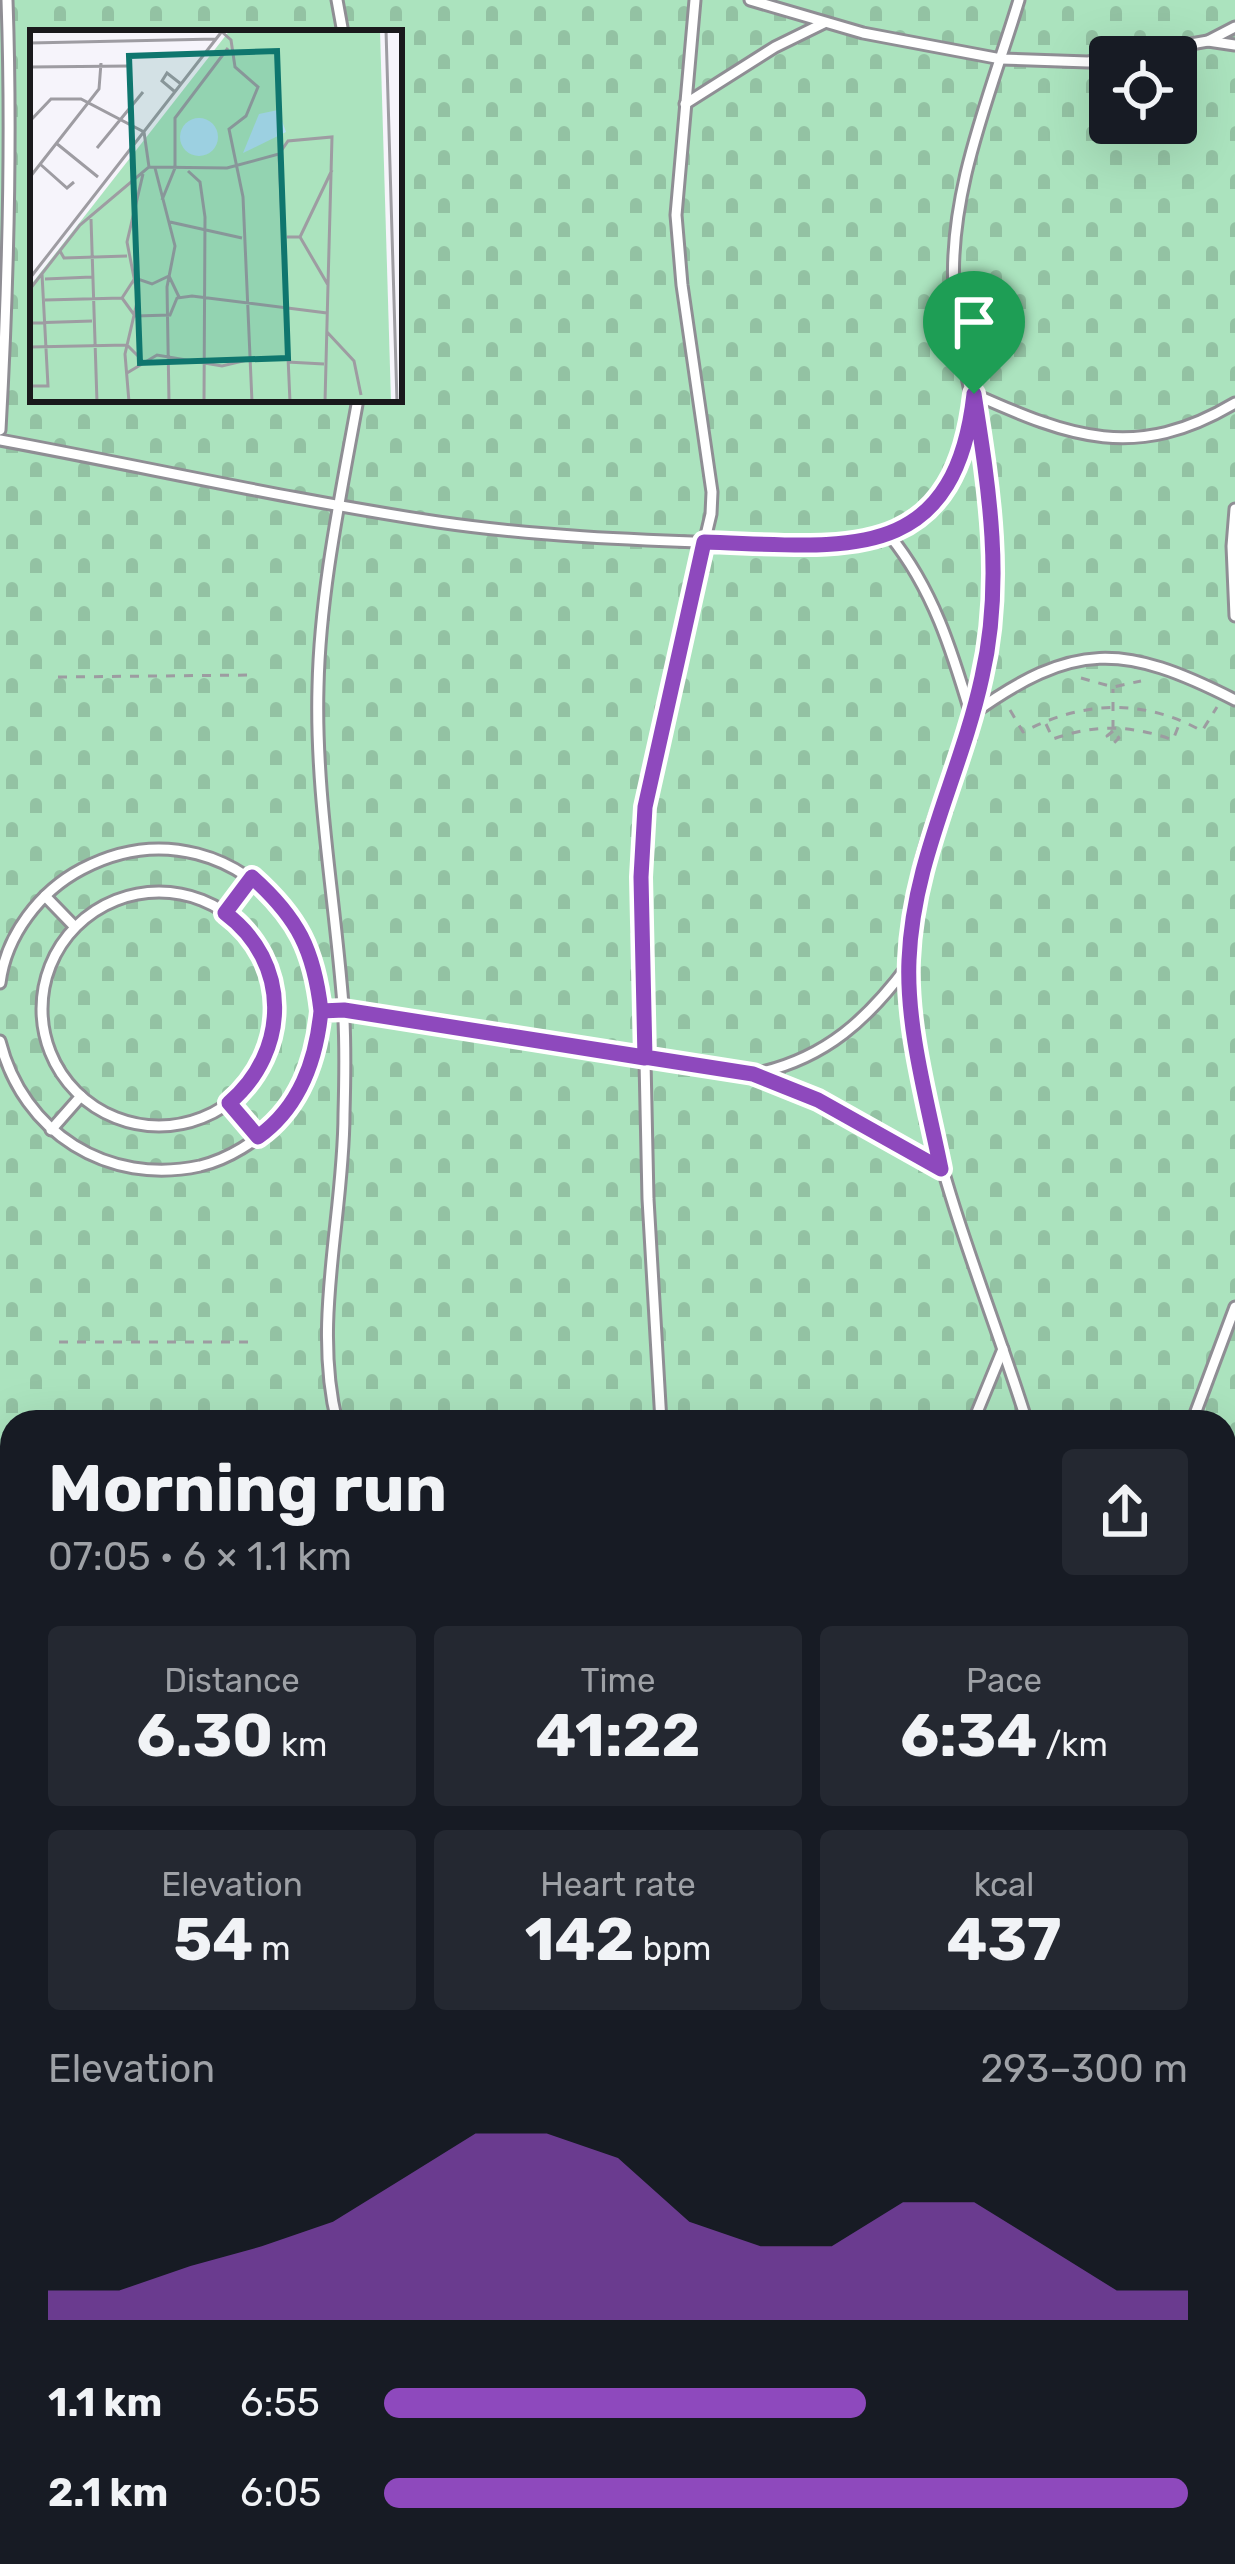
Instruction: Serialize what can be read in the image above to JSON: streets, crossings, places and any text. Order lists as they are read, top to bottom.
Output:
{
  "page": {
    "heading": ["Morning run", "07:05 · 6 × 1.1 km"],
    "stats": [
      ["Distance", "6.30 km"],
      ["Time", "41:22"],
      ["Pace", "6:34 /km"],
      ["Elevation", "54 m"],
      ["Heart rate", "142 bpm"],
      ["kcal", "437"]
    ],
    "chart": ["Elevation", "293–300 m"],
    "list": [
      {
        "name": "1.1 km",
        "note": "6:55"
      },
      {
        "name": "2.1 km",
        "note": "6:05"
      }
    ]
  }
}
